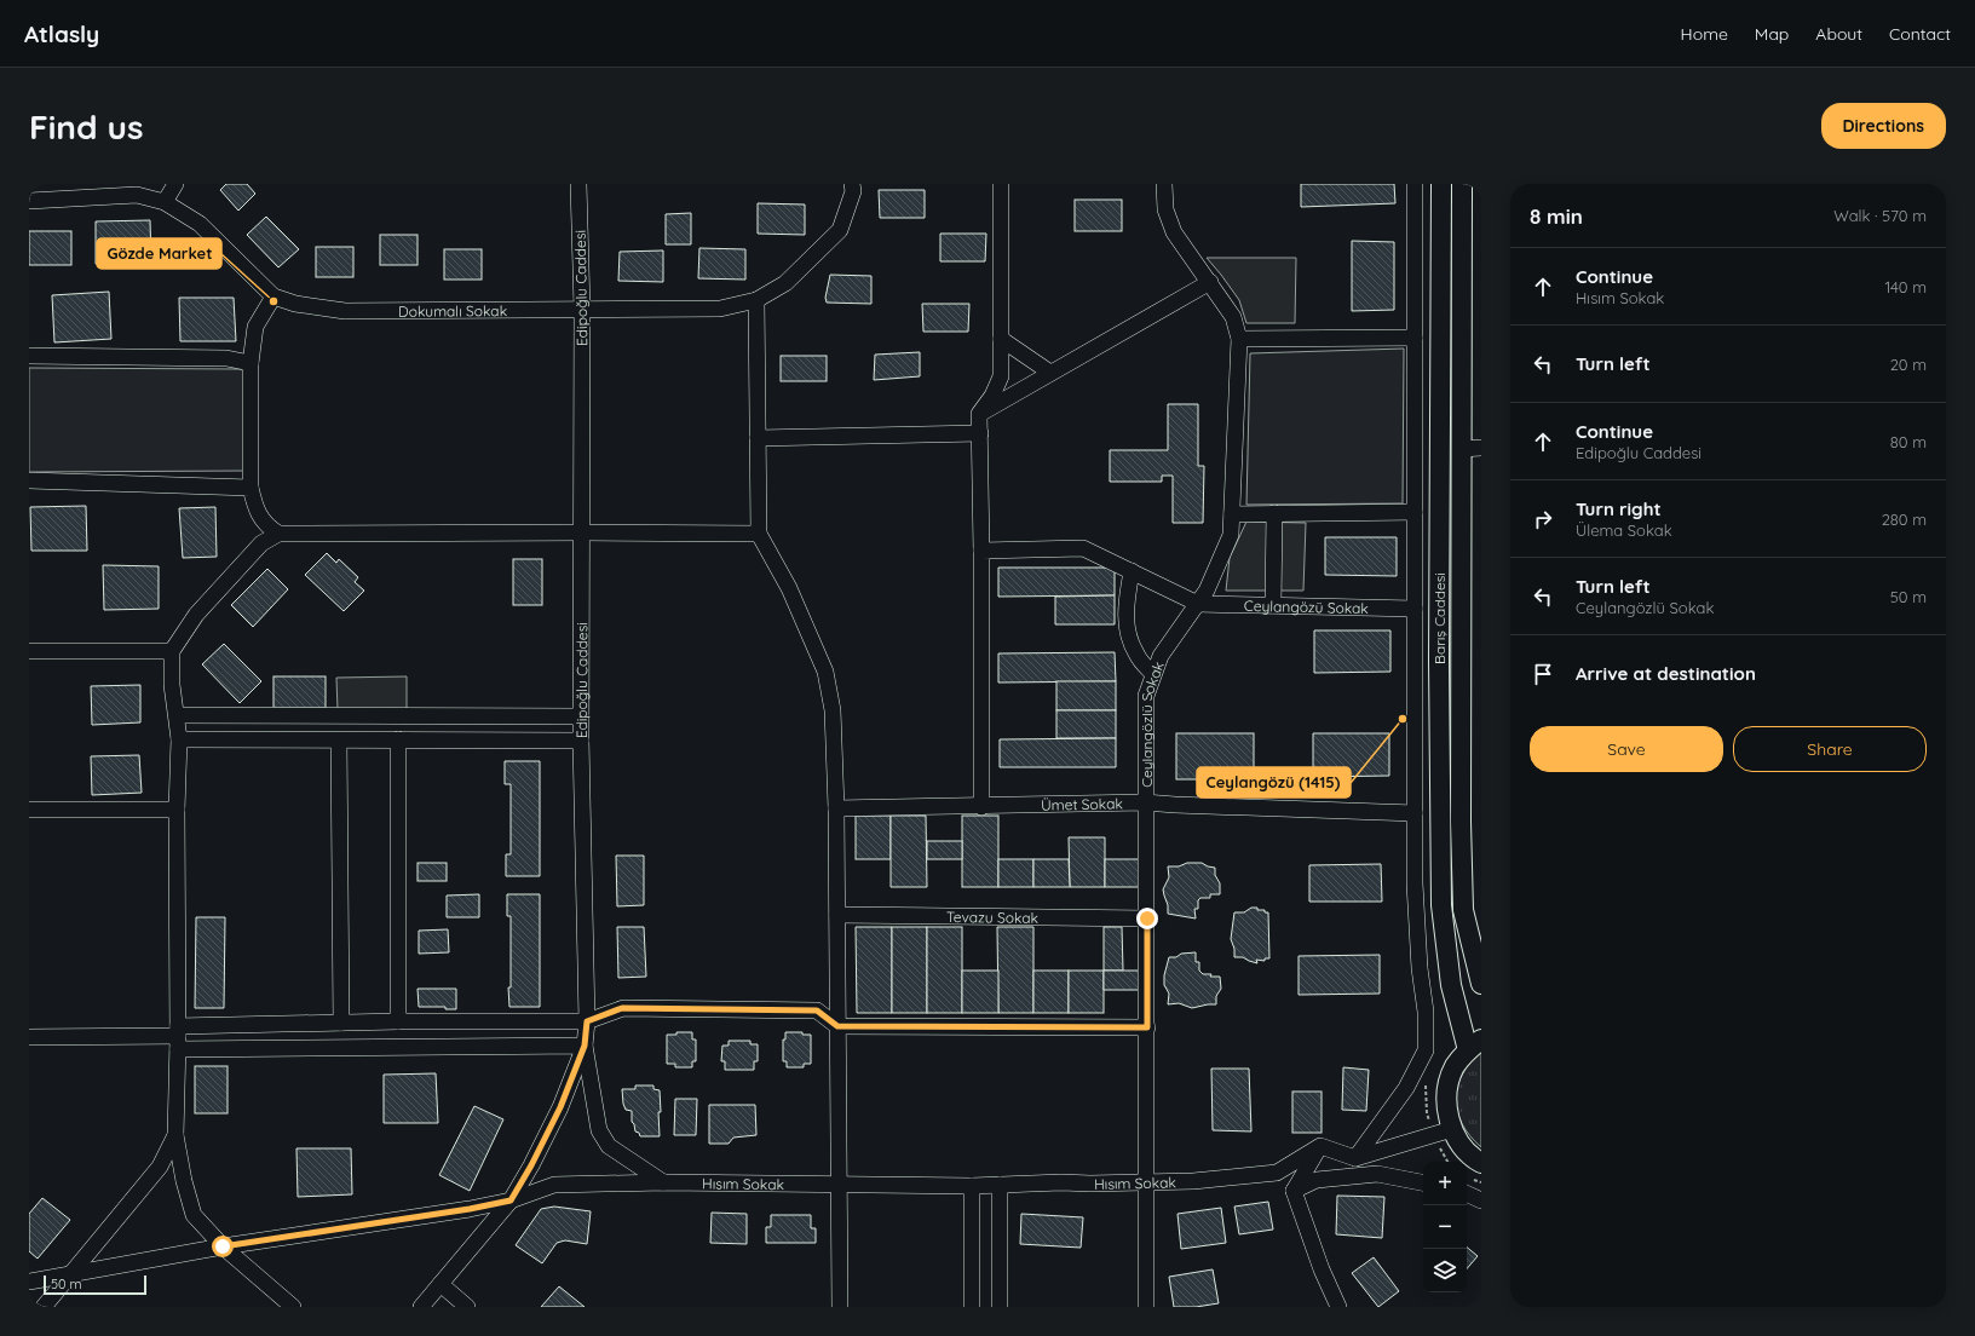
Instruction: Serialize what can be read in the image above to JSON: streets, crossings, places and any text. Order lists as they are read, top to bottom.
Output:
{
  "streets": {
    "main road": ["Barış Caddesi"],
    "street": [
      "Edipoğlu Caddesi",
      "Dokumalı Sokak",
      "Ceylangözü Sokak",
      "Ceylangözlü Sokak",
      "Ümet Sokak",
      "Tevazu Sokak",
      "Hısım Sokak"
    ]
  },
  "crossings": [
    ["Edipoğlu Caddesi", "Dokumalı Sokak"],
    ["Edipoğlu Caddesi", "Hısım Sokak"],
    ["Ceylangözü Sokak", "Ceylangözlü Sokak"],
    ["Ceylangözlü Sokak", "Ümet Sokak"],
    ["Ceylangözlü Sokak", "Tevazu Sokak"],
    ["Ceylangözlü Sokak", "Hısım Sokak"]
  ],
  "places": ["Gözde Market", "Ceylangözü (1415)"],
  "scale_bar": "50 m",
  "page": {
    "header": "Atlasly",
    "nav": [
      "Home",
      "Map",
      "About",
      "Contact"
    ],
    "buttons": [
      "Directions",
      ["Save", "Share"]
    ],
    "title": "Find us",
    "heading": ["8 min", "Walk · 570 m"],
    "list": [
      ["Continue", "Hısım Sokak", "140 m"],
      ["Turn left", "20 m"],
      ["Continue", "Edipoğlu Caddesi", "80 m"],
      ["Turn right", "Ülema Sokak", "280 m"],
      ["Turn left", "Ceylangözlü Sokak", "50 m"],
      "Arrive at destination"
    ],
    "map_buttons": ["+", "−"],
    "scale": "50 m"
  }
}
